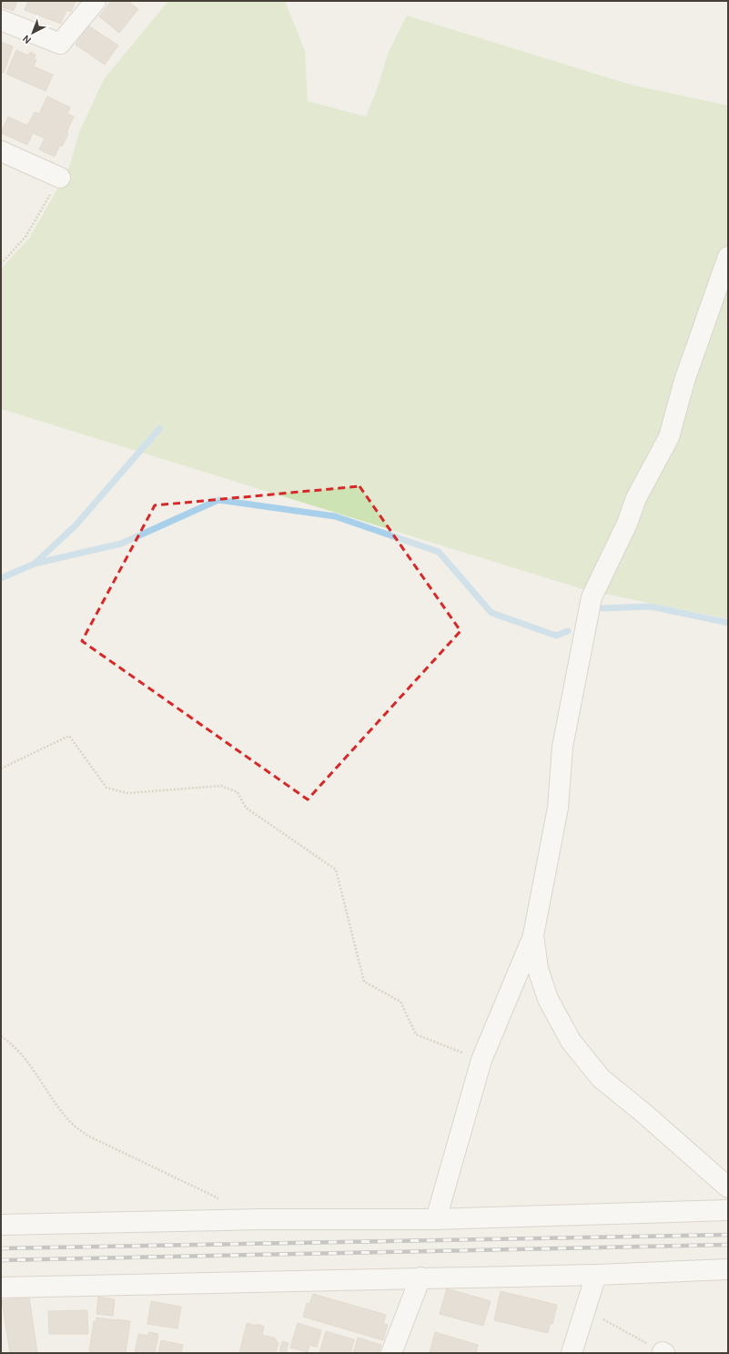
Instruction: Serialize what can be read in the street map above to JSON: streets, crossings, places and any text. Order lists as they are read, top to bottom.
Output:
{
  "north": "bottom left"
}
